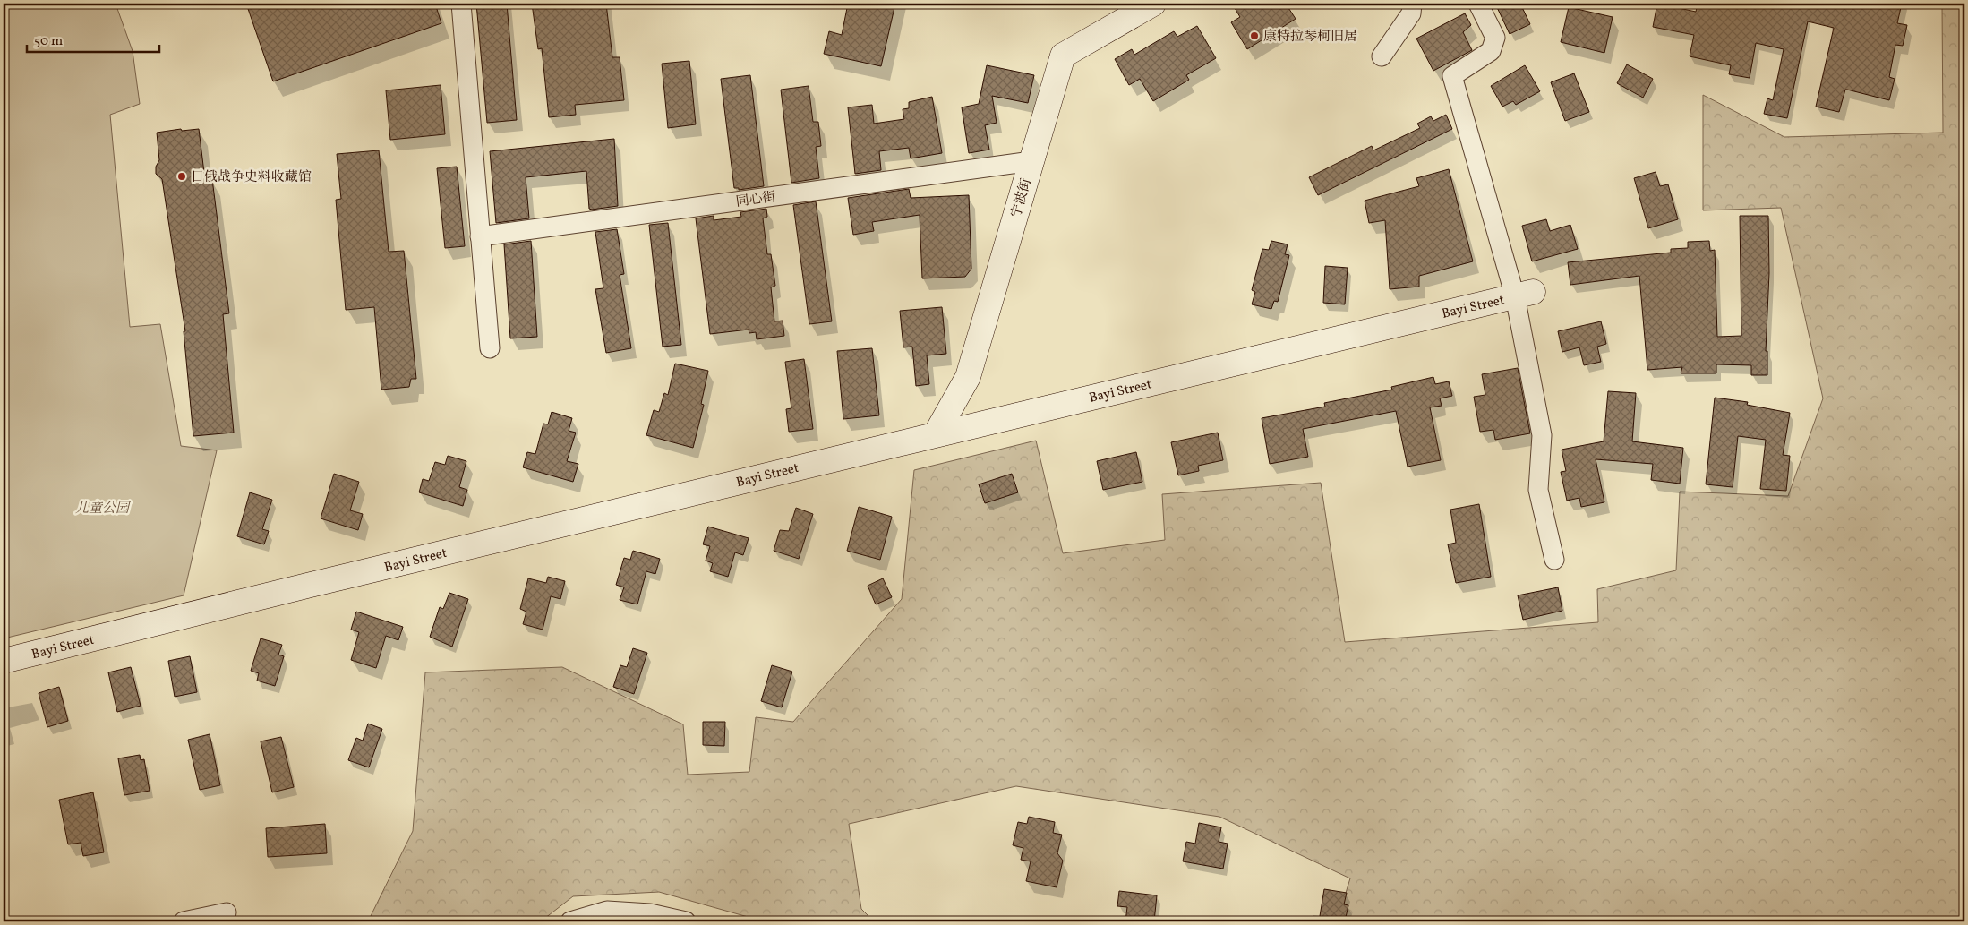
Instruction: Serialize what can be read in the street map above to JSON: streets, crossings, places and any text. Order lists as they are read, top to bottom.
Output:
{
  "streets": {
    "street": ["宁波街", "同心街", "Bayi Street"]
  },
  "crossings": [
    ["宁波街", "同心街"],
    ["宁波街", "Bayi Street"]
  ],
  "parks": ["儿童公园"],
  "places": ["康特拉琴柯旧居", "日俄战争史料收藏馆"],
  "scale_bar": "50 m"
}
